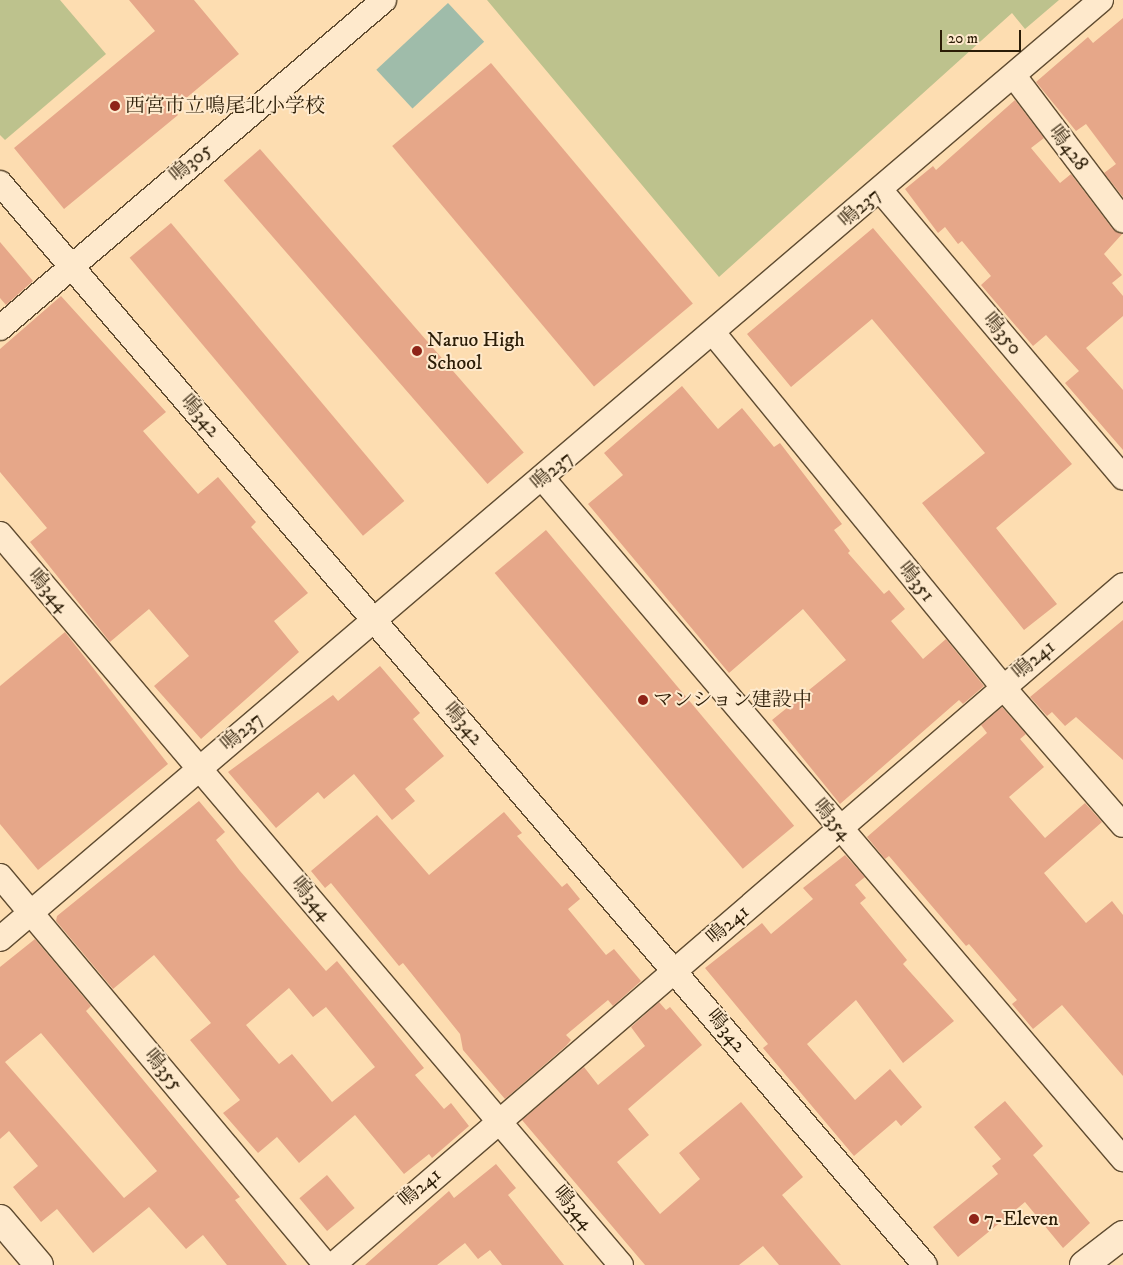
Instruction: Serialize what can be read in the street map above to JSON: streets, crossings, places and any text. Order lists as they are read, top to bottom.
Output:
{
  "streets": {
    "street": [
      "鳴428",
      "鳴305",
      "鳴237",
      "鳴350",
      "鳴342",
      "鳴351",
      "鳴344",
      "鳴241",
      "鳴354",
      "鳴355"
    ]
  },
  "crossings": [
    ["鳴428", "鳴237"],
    ["鳴305", "鳴342"],
    ["鳴237", "鳴350"],
    ["鳴237", "鳴342"],
    ["鳴237", "鳴351"],
    ["鳴237", "鳴344"],
    ["鳴237", "鳴354"],
    ["鳴237", "鳴355"],
    ["鳴342", "鳴241"],
    ["鳴351", "鳴241"],
    ["鳴344", "鳴241"],
    ["鳴241", "鳴354"]
  ],
  "places": [
    "西宮市立鳴尾北小学校",
    "Naruo High School",
    "マンション建設中",
    "7-Eleven"
  ],
  "scale_bar": "20 m"
}
